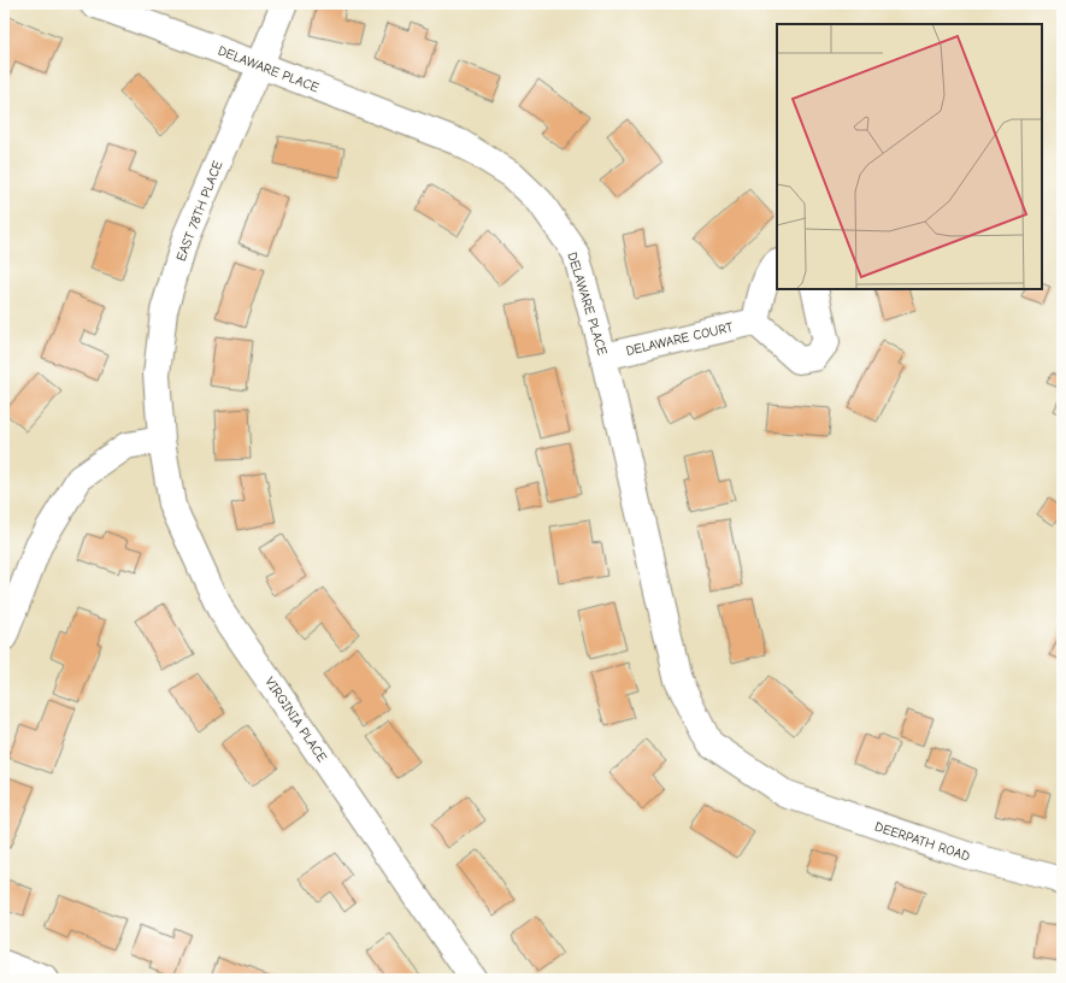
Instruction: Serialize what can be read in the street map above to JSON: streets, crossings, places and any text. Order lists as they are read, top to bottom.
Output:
{
  "streets": {
    "street": [
      "DELAWARE PLACE",
      "EAST 78TH PLACE",
      "DELAWARE COURT",
      "VIRGINIA PLACE",
      "DEERPATH ROAD"
    ]
  },
  "crossings": [
    ["DELAWARE PLACE", "EAST 78TH PLACE"],
    ["DELAWARE PLACE", "DELAWARE COURT"],
    ["DELAWARE PLACE", "DEERPATH ROAD"],
    ["EAST 78TH PLACE", "VIRGINIA PLACE"]
  ]
}
